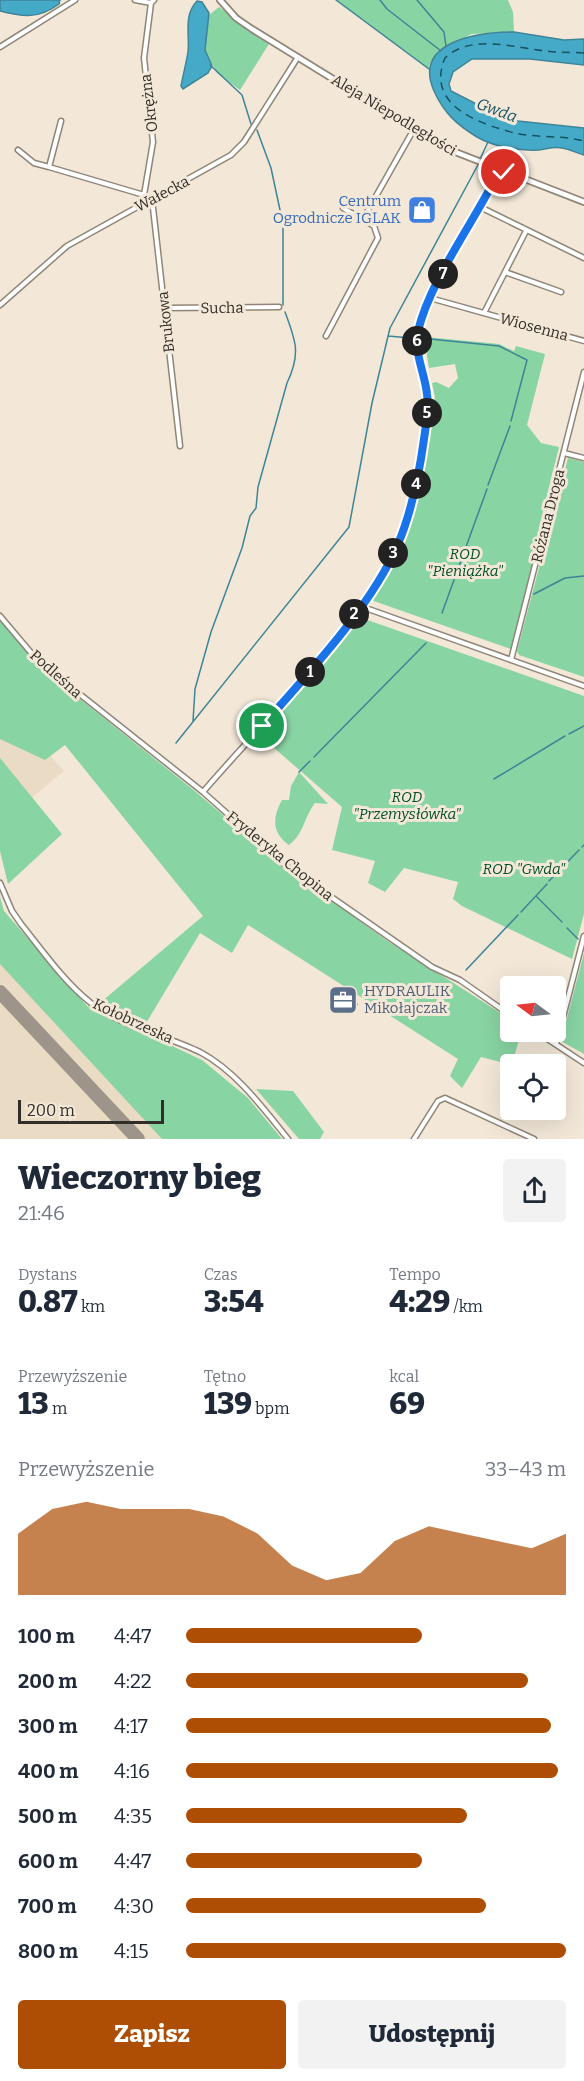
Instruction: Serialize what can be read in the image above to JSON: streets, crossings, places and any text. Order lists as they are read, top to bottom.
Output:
{
  "streets": {
    "street": [
      "Okrężna",
      "Aleja Niepodległości",
      "Wałecka",
      "Sucha",
      "Brukowa",
      "Wiosenna",
      "Różana Droga",
      "Podleśna",
      "Fryderyka Chopina",
      "Kołobrzeska"
    ]
  },
  "crossings": [
    ["Okrężna", "Wałecka"],
    ["Aleja Niepodległości", "Wałecka"],
    ["Wałecka", "Brukowa"],
    ["Sucha", "Brukowa"],
    ["Podleśna", "Fryderyka Chopina"]
  ],
  "water": ["Gwda"],
  "parks": ["ROD \"Pieniążka\"", "ROD \"Przemysłówka\"", "ROD \"Gwda\""],
  "places": {
    "shop": ["Centrum Ogrodnicze IGLAK"],
    "office": ["HYDRAULIK Mikołajczak"]
  },
  "scale_bar": "200 m",
  "north": "left",
  "page": {
    "pins": [
      "7",
      "6",
      "5",
      "4",
      "3",
      "2",
      "1"
    ],
    "scale": "200 m",
    "heading": ["Wieczorny bieg", "21:46"],
    "stats": [
      ["Dystans", "0.87 km"],
      ["Czas", "3:54"],
      ["Tempo", "4:29 /km"],
      ["Przewyższenie", "13 m"],
      ["Tętno", "139 bpm"],
      ["kcal", "69"]
    ],
    "chart": ["Przewyższenie", "33–43 m"],
    "list": [
      {
        "name": "100 m",
        "note": "4:47"
      },
      {
        "name": "200 m",
        "note": "4:22"
      },
      {
        "name": "300 m",
        "note": "4:17"
      },
      {
        "name": "400 m",
        "note": "4:16"
      },
      {
        "name": "500 m",
        "note": "4:35"
      },
      {
        "name": "600 m",
        "note": "4:47"
      },
      {
        "name": "700 m",
        "note": "4:30"
      },
      {
        "name": "800 m",
        "note": "4:15"
      }
    ],
    "buttons": ["Zapisz", "Udostępnij"]
  }
}
